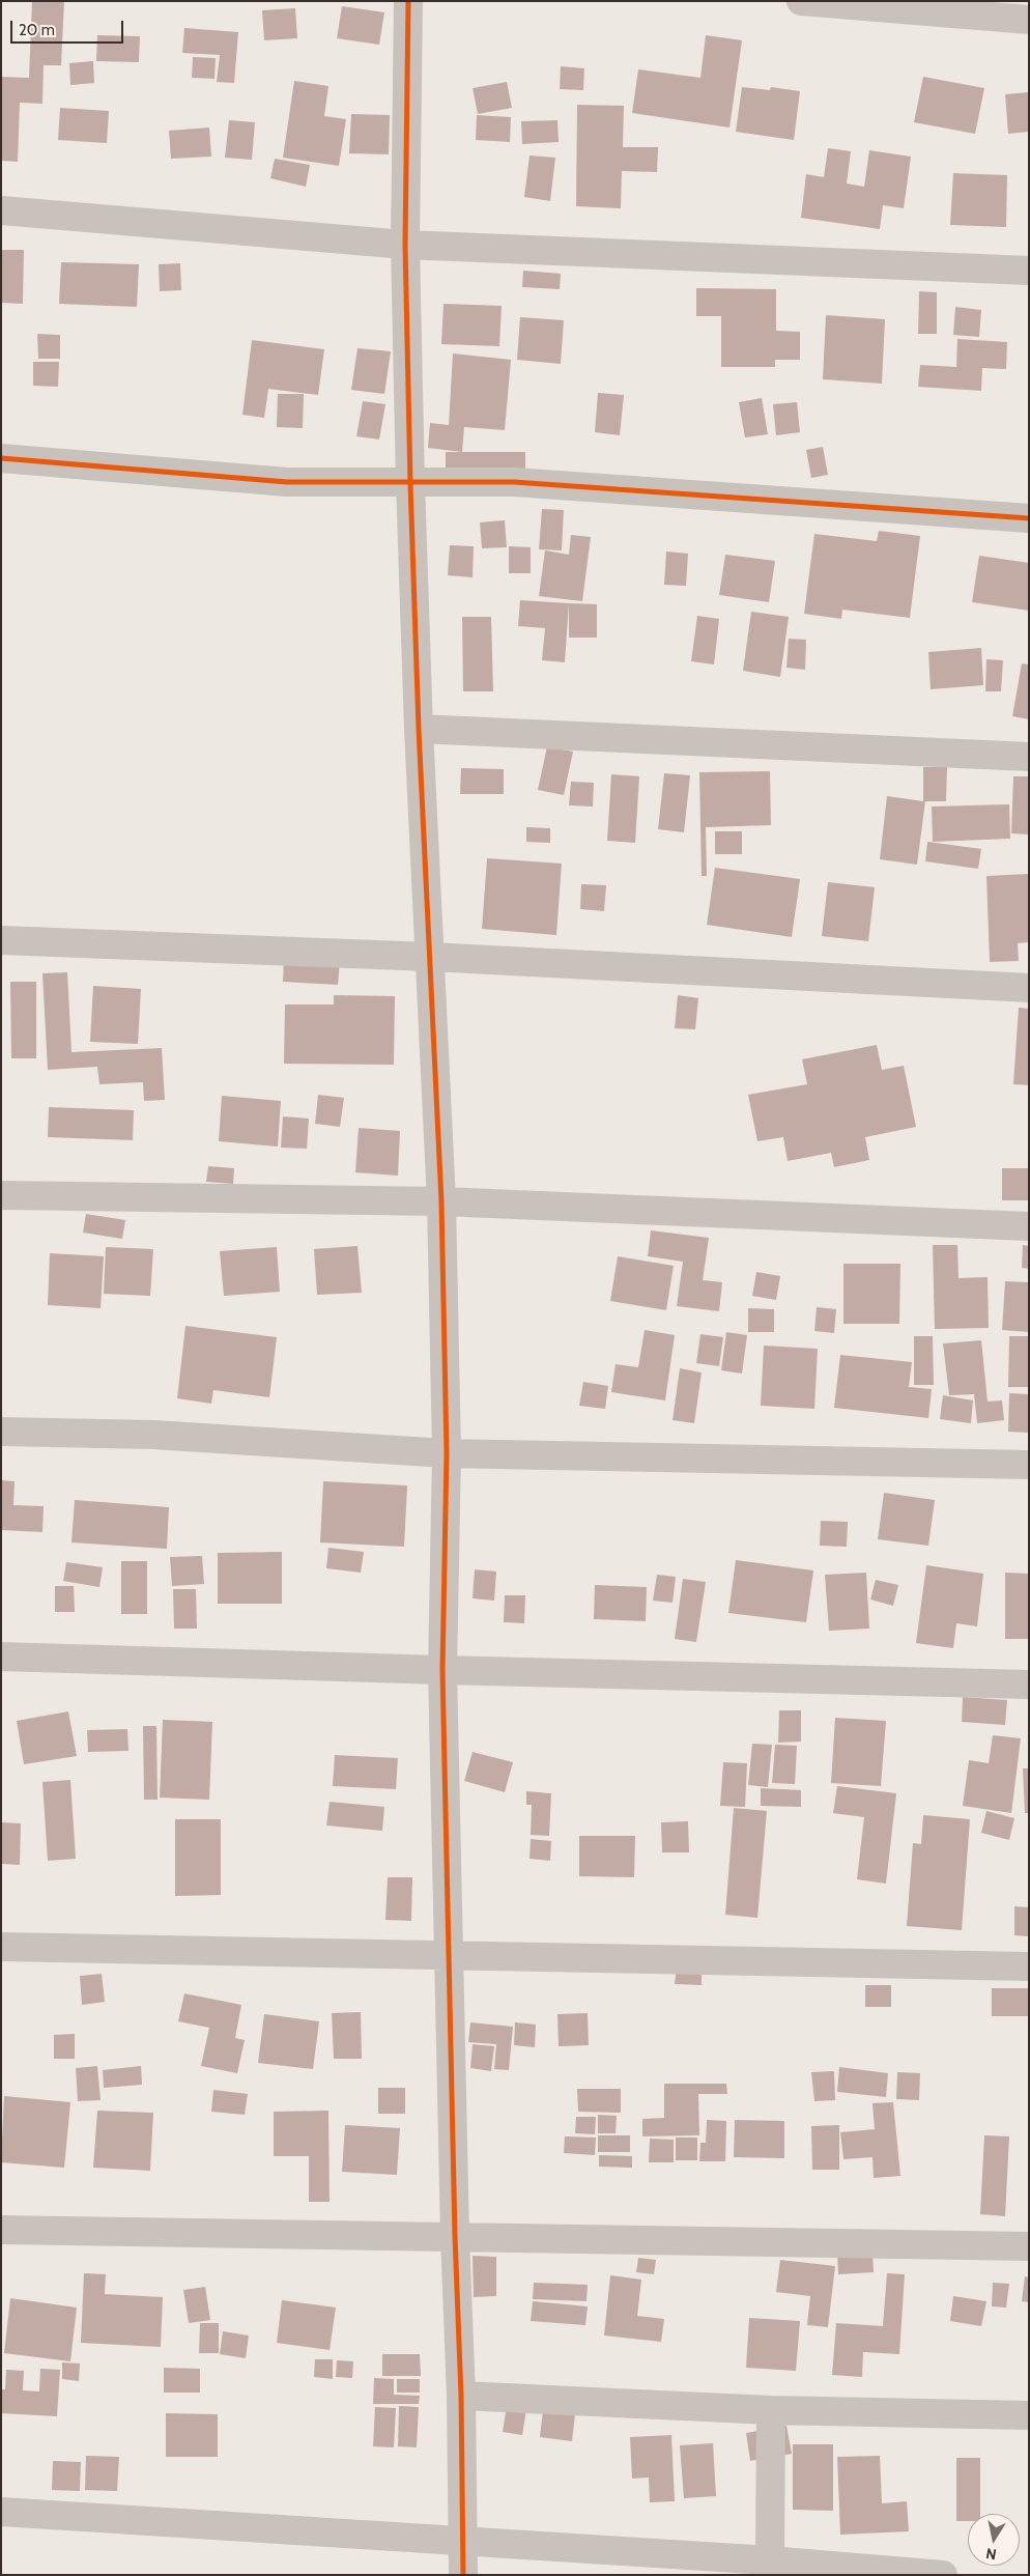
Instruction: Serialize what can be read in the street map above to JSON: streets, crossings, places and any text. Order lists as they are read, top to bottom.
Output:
{
  "scale_bar": "20 m",
  "north": "bottom"
}
